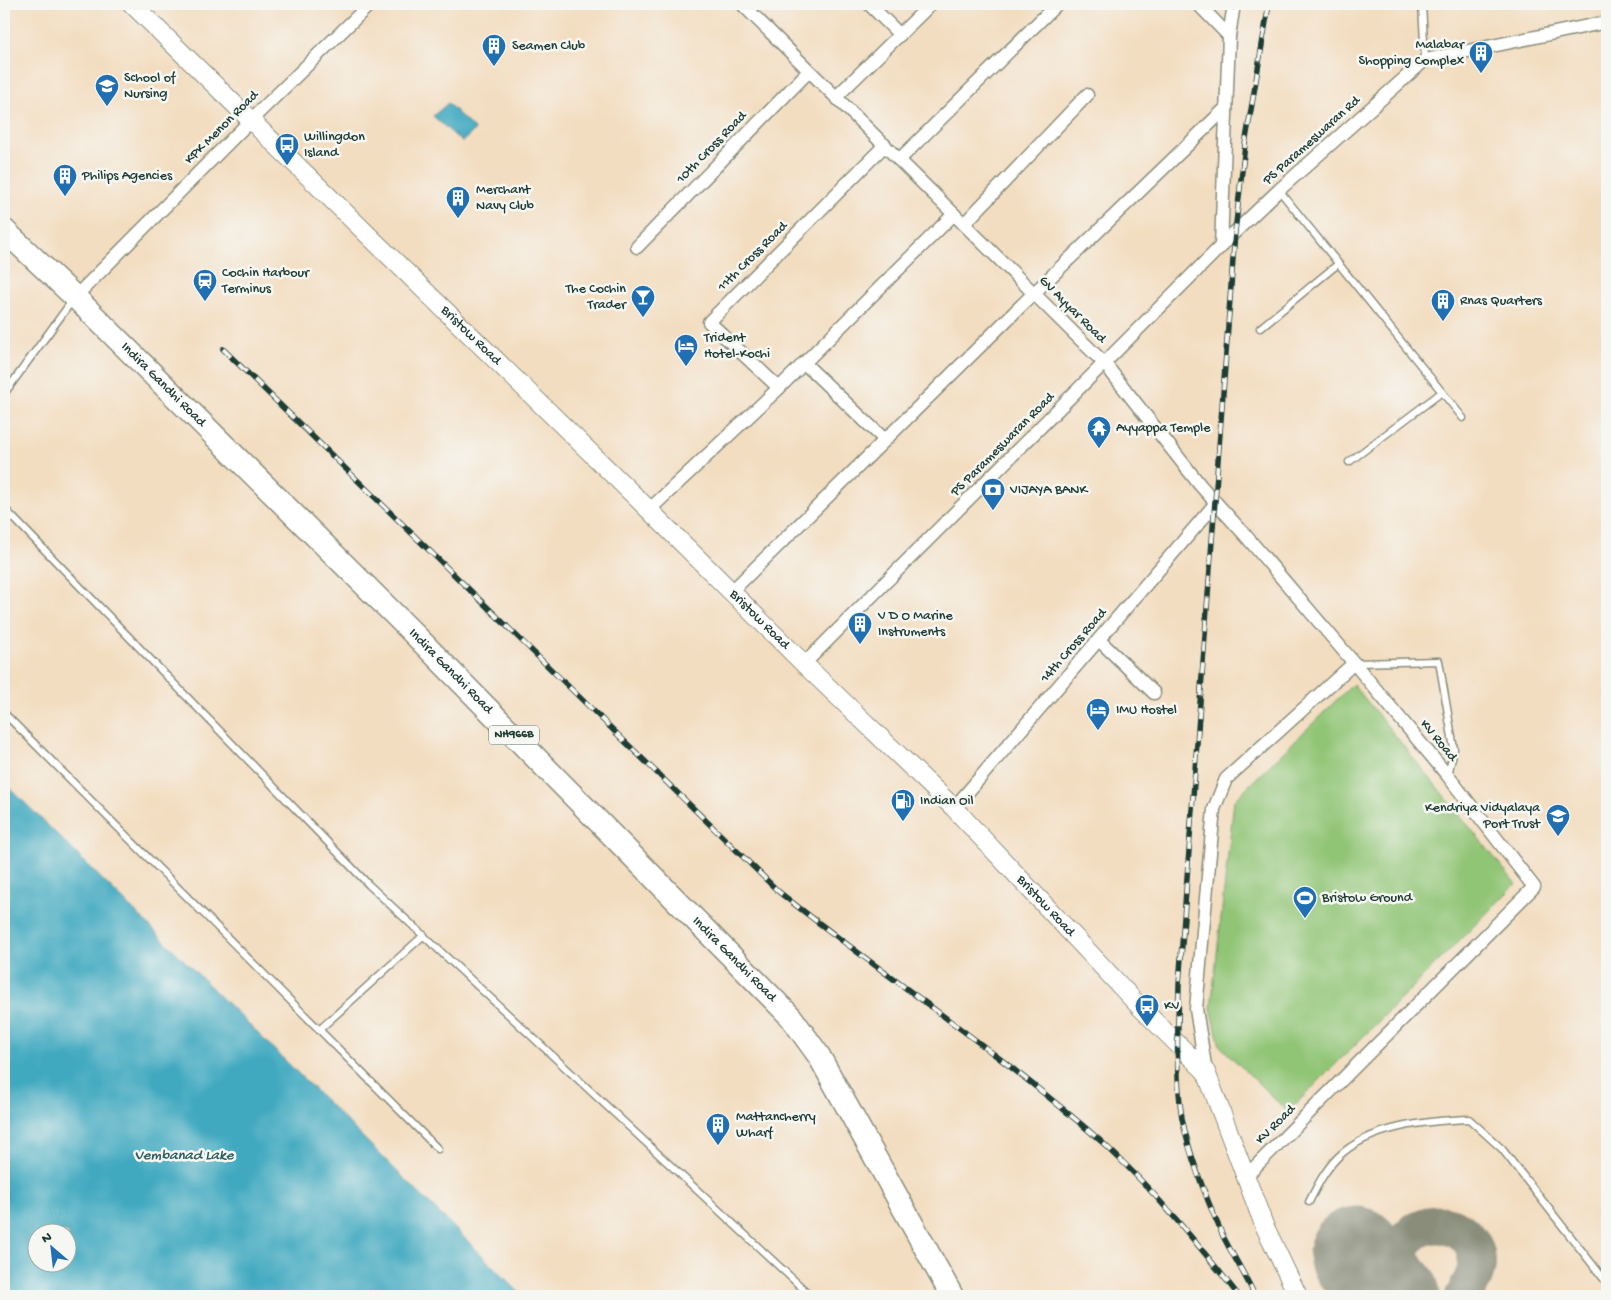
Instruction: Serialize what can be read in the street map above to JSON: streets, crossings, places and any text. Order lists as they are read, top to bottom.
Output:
{
  "streets": {
    "highway": ["Indira Gandhi Road", "NH966B"],
    "street": [
      "KPK Menon Road",
      "PS Parameswaran Rd",
      "10th Cross Road",
      "11th Cross Road",
      "GV Ayyar Road",
      "Bristow Road",
      "PS Parameswaran Road",
      "14th Cross Road",
      "KV Road"
    ]
  },
  "crossings": [
    ["KPK Menon Road", "Bristow Road"],
    ["KPK Menon Road", "Indira Gandhi Road"],
    ["PS Parameswaran Rd", "PS Parameswaran Road"],
    ["10th Cross Road", "GV Ayyar Road"],
    ["11th Cross Road", "GV Ayyar Road"],
    ["GV Ayyar Road", "PS Parameswaran Road"],
    ["GV Ayyar Road", "14th Cross Road"],
    ["GV Ayyar Road", "KV Road"],
    ["Bristow Road", "PS Parameswaran Road"],
    ["Bristow Road", "14th Cross Road"],
    ["Bristow Road", "KV Road"]
  ],
  "water": ["Vembanad Lake"],
  "places": {
    "building": [
      "Seamen Club",
      "Malabar Shopping Complex",
      "Philips Agencies",
      "Merchant Navy Club",
      "Rnas Quarters",
      "V D O Marine Instruments",
      "Mattancherry Wharf"
    ],
    "school or university": ["School of Nursing", "Kendriya Vidyalaya Port Trust"],
    "bus stop": ["Willingdon Island", "KV"],
    "station": ["Cochin Harbour Terminus"],
    "bar": ["The Cochin Trader"],
    "hotel": ["Trident Hotel-Kochi", "IMU Hostel"],
    "temple": ["Ayyappa Temple"],
    "bank": ["VIJAYA BANK"],
    "fuel station": ["Indian Oil"],
    "sports": ["Bristow Ground"]
  },
  "north": "top left"
}
